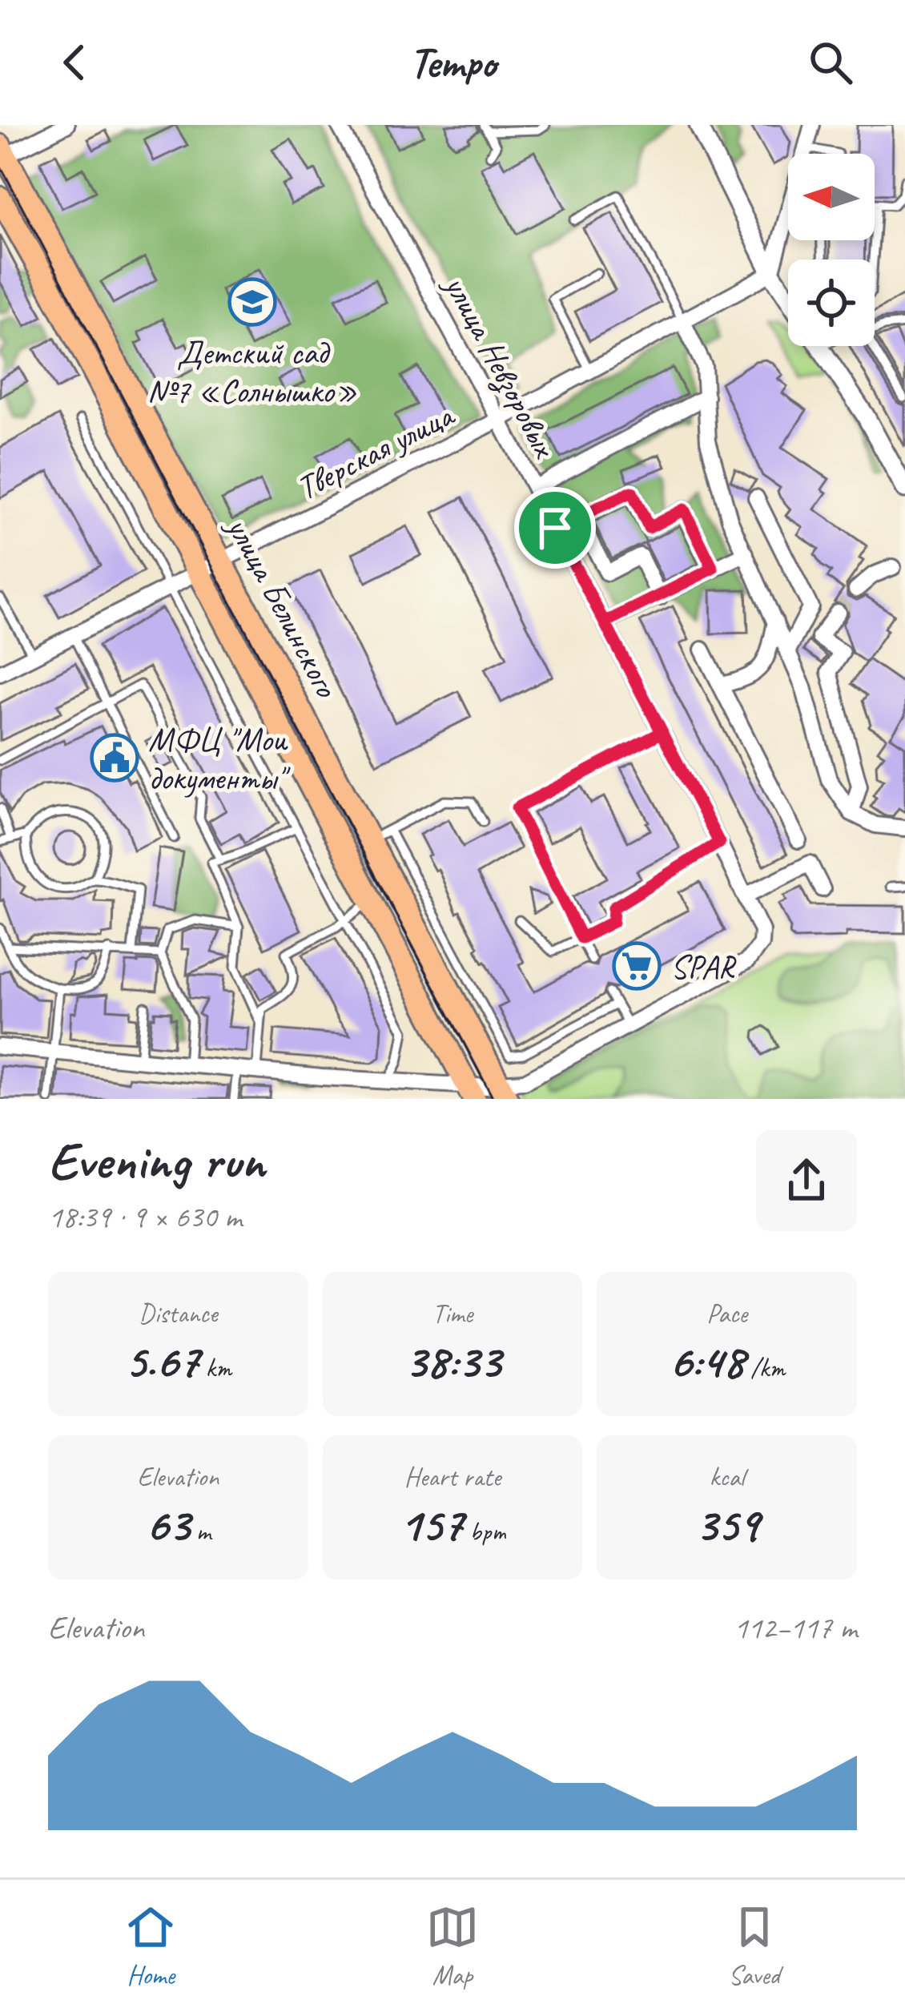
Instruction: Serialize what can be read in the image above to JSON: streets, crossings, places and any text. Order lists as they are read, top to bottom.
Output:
{
  "streets": {
    "main road": ["улица Белинского"],
    "street": ["улица Невзоровых", "Тверская улица"]
  },
  "crossings": [
    ["улица Невзоровых", "Тверская улица"],
    ["Тверская улица", "улица Белинского"]
  ],
  "places": {
    "school or university": ["Детский сад №7 «Солнышко»"],
    "public building": ["МФЦ \"Мои документы\""],
    "supermarket": ["SPAR"]
  },
  "north": "left",
  "page": {
    "header": "Tempo",
    "heading": ["Evening run", "18:39 · 9 × 630 m"],
    "stats": [
      ["Distance", "5.67 km"],
      ["Time", "38:33"],
      ["Pace", "6:48 /km"],
      ["Elevation", "63 m"],
      ["Heart rate", "157 bpm"],
      ["kcal", "359"]
    ],
    "chart": ["Elevation", "112–117 m"],
    "tabs": ["Home", "Map", "Saved"]
  }
}
